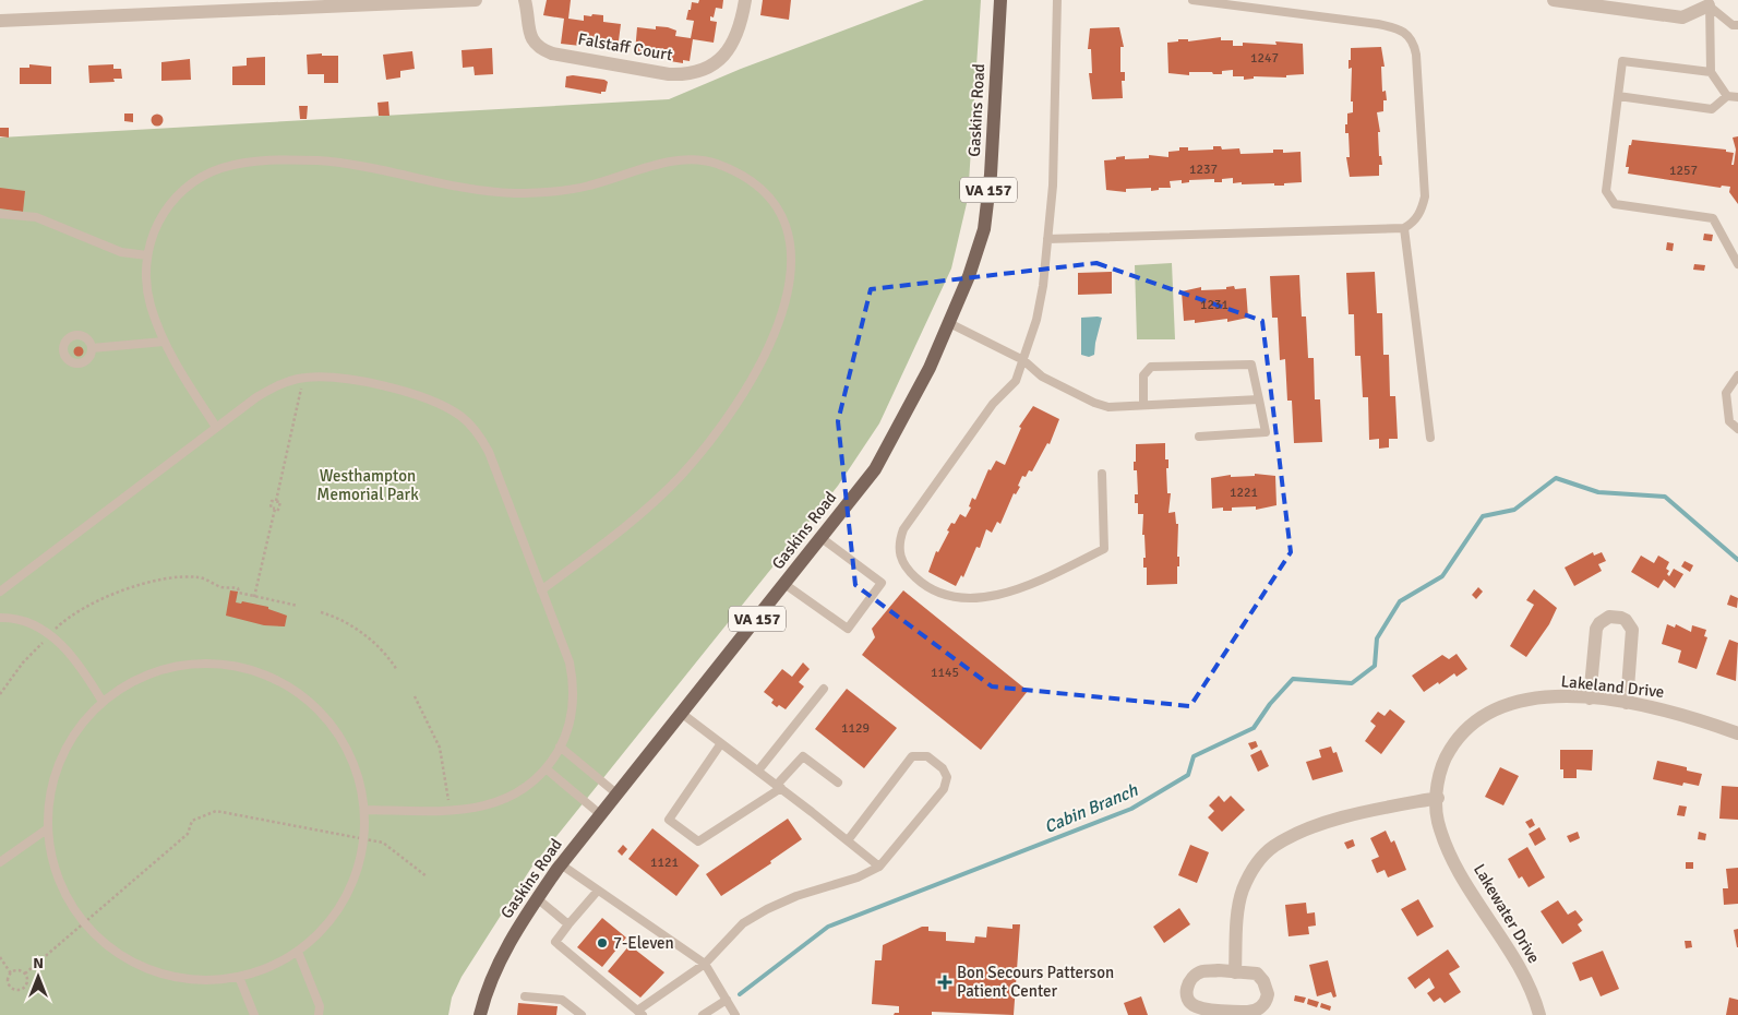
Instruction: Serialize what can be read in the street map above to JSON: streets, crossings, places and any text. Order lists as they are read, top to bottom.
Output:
{
  "streets": {
    "main road": ["Gaskins Road", "VA 157"],
    "street": ["Falstaff Court", "Lakeland Drive", "Lakewater Drive"]
  },
  "crossings": [
    ["Lakeland Drive", "Lakewater Drive"]
  ],
  "water": ["Cabin Branch"],
  "parks": ["Westhampton Memorial Park"],
  "places": {
    "other": ["7-Eleven"],
    "health": ["Bon Secours Patterson Patient Center"]
  },
  "house_numbers": [
    "1247",
    "1237",
    "1257",
    "1231",
    "1221",
    "1145",
    "1129",
    "1121"
  ],
  "north": "top"
}
